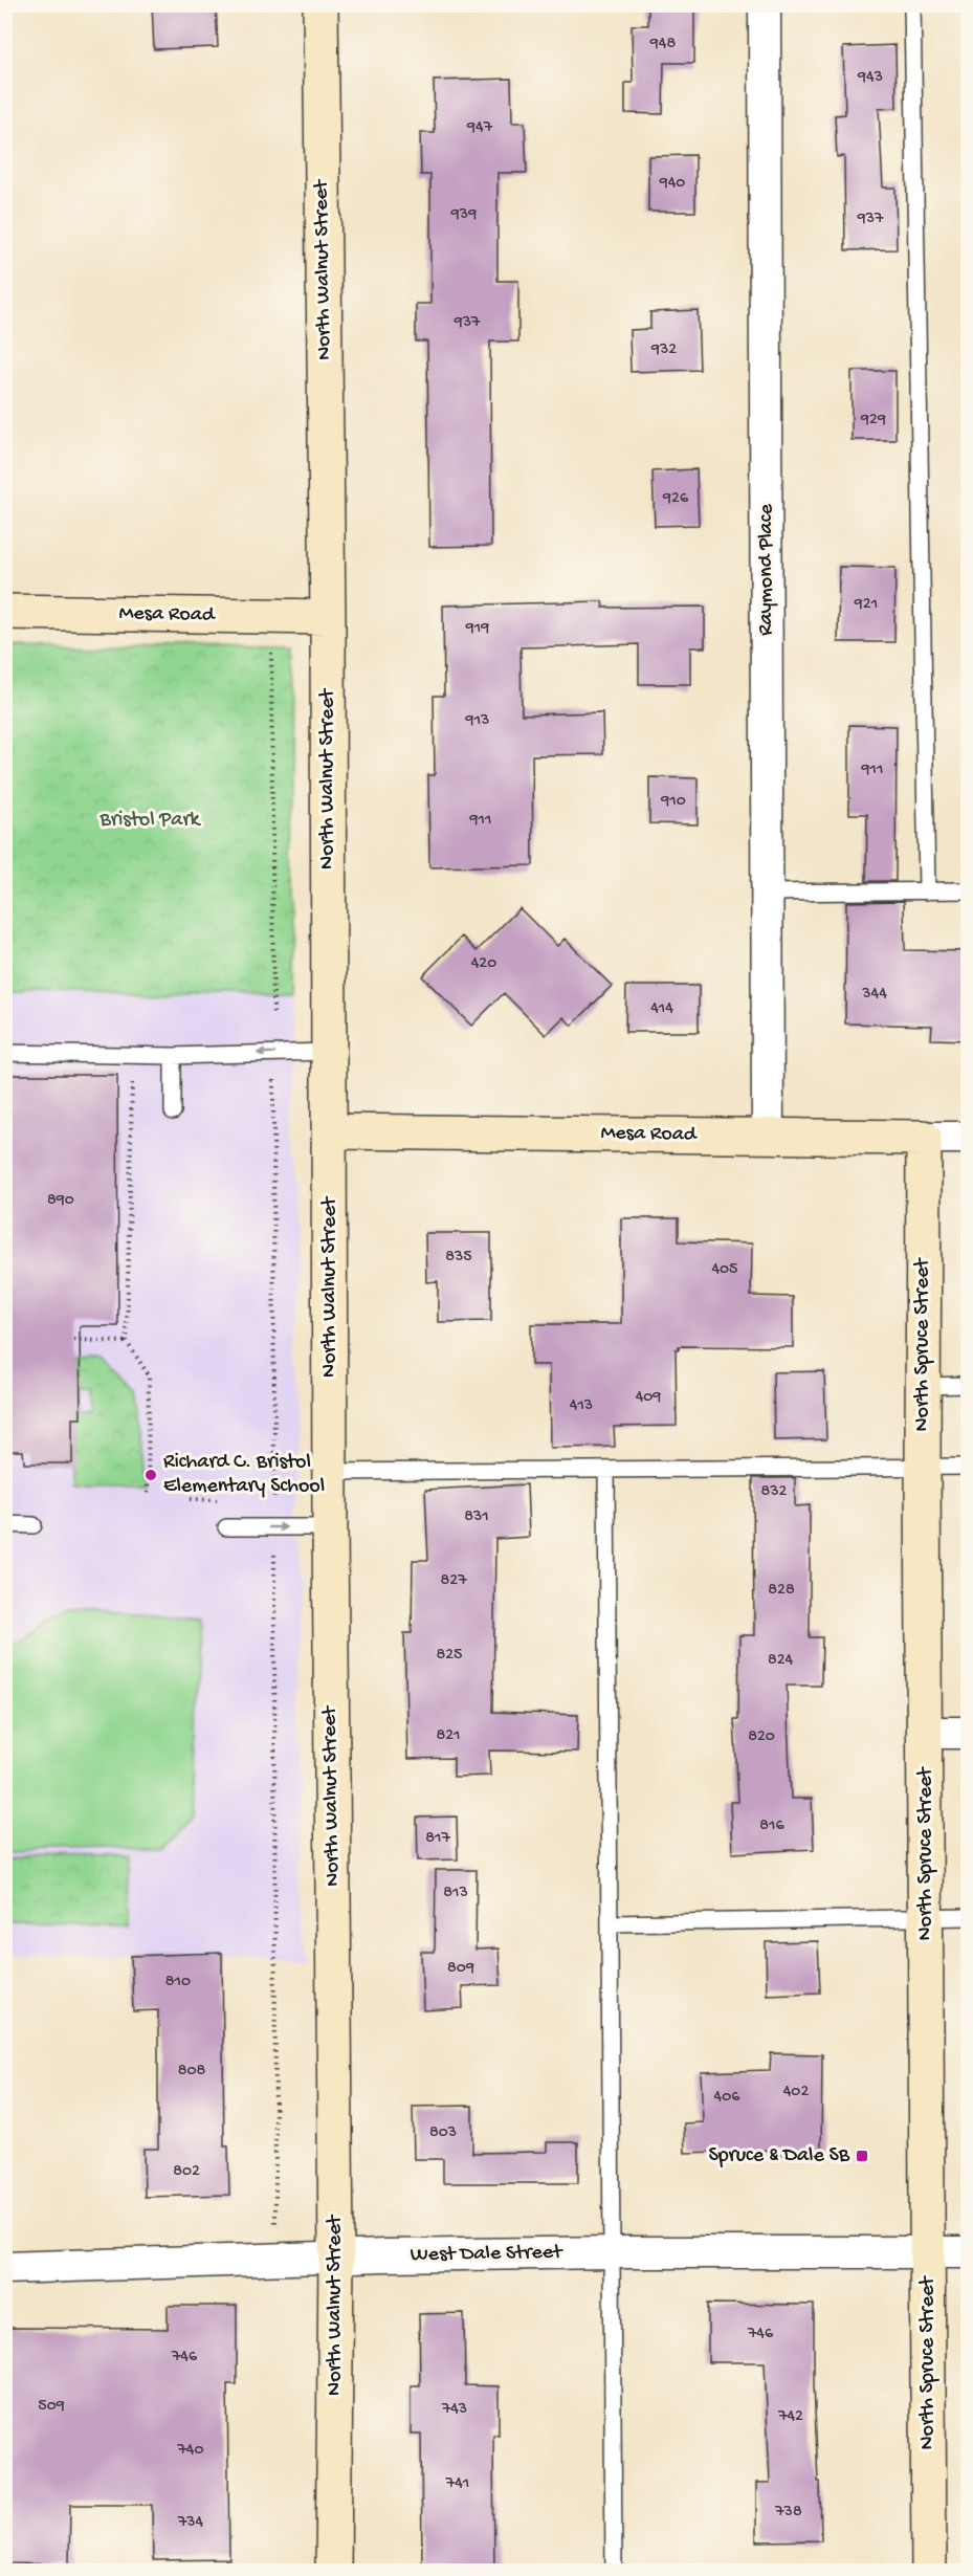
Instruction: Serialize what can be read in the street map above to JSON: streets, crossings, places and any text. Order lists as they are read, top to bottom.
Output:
{
  "streets": {
    "main road": ["North Walnut Street", "Mesa Road", "North Spruce Street"],
    "street": ["Raymond Place", "West Dale Street"]
  },
  "crossings": [
    ["North Walnut Street", "Mesa Road"],
    ["North Walnut Street", "West Dale Street"],
    ["Raymond Place", "Mesa Road"],
    ["Mesa Road", "North Spruce Street"],
    ["North Spruce Street", "West Dale Street"]
  ],
  "parks": ["Bristol Park"],
  "places": {
    "other": ["Richard C. Bristol Elementary School"],
    "transit": ["Spruce & Dale SB"]
  },
  "house_numbers": [
    "948",
    "943",
    "947",
    "940",
    "939",
    "937",
    "937",
    "932",
    "929",
    "926",
    "921",
    "919",
    "913",
    "911",
    "910",
    "911",
    "420",
    "344",
    "414",
    "890",
    "835",
    "405",
    "409",
    "413",
    "832",
    "831",
    "827",
    "828",
    "825",
    "824",
    "821",
    "820",
    "816",
    "817",
    "813",
    "809",
    "810",
    "808",
    "402",
    "406",
    "803",
    "802",
    "746",
    "746",
    "509",
    "743",
    "742",
    "740",
    "741",
    "738",
    "734"
  ]
}
